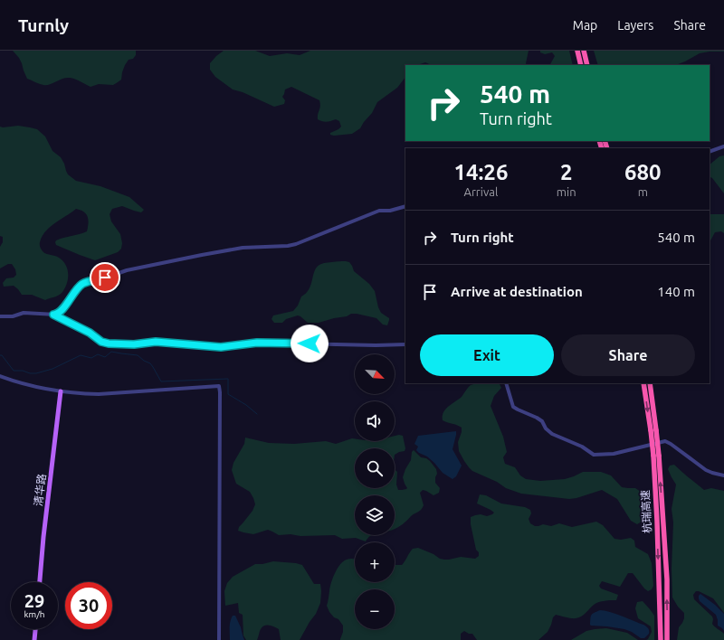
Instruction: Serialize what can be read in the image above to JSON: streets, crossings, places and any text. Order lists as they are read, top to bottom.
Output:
{
  "streets": {
    "highway": ["杭瑞高速"],
    "main road": ["清华路"]
  },
  "north": "bottom right",
  "page": {
    "header": "Turnly",
    "nav": ["Map", "Layers", "Share"],
    "turn": ["540 m", "Turn right"],
    "eta": [
      "14:26",
      "Arrival",
      "2",
      "min",
      "680",
      "m"
    ],
    "list": [
      {
        "name": "Turn right",
        "value": "540 m"
      },
      {
        "name": "Arrive at destination",
        "value": "140 m"
      }
    ],
    "buttons": ["Exit", "Share"],
    "map_buttons": ["+", "−"],
    "speed": "29 km/h",
    "limit": "30"
  }
}
